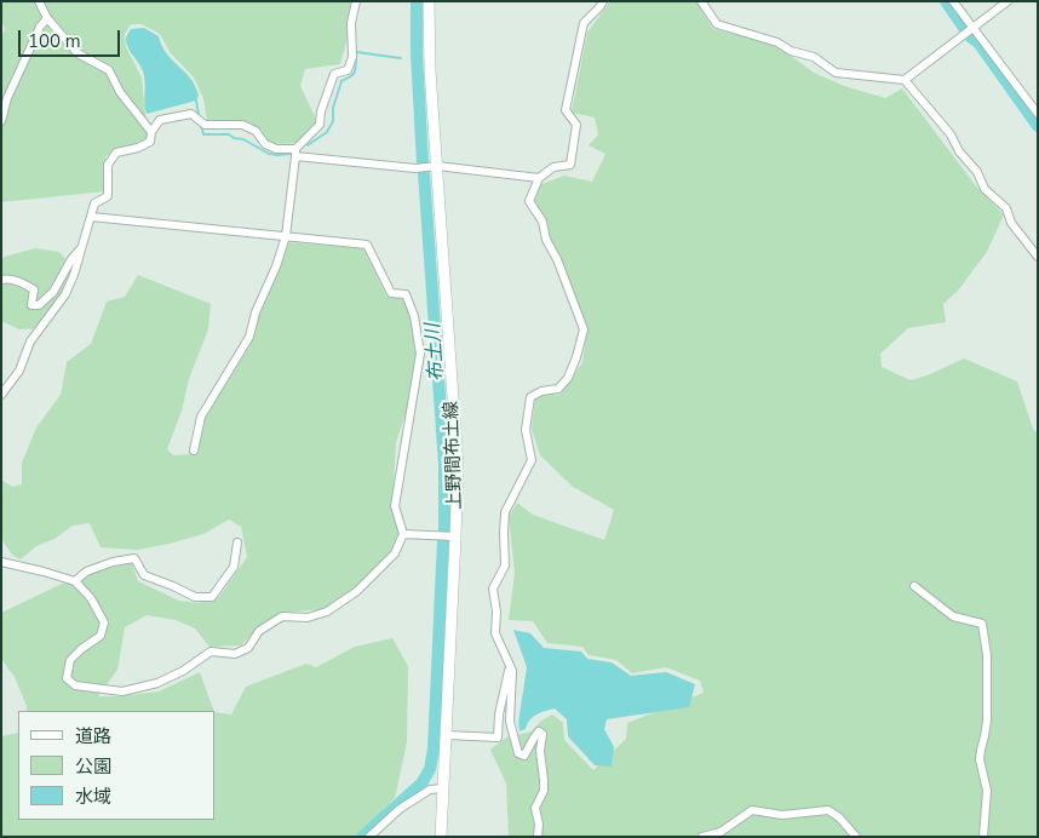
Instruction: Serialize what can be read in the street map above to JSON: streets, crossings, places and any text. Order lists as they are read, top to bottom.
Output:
{
  "streets": {
    "main road": ["上野間布土線"]
  },
  "water": ["布土川"],
  "legend": ["道路", "公園", "水域"],
  "scale_bar": "100 m"
}
